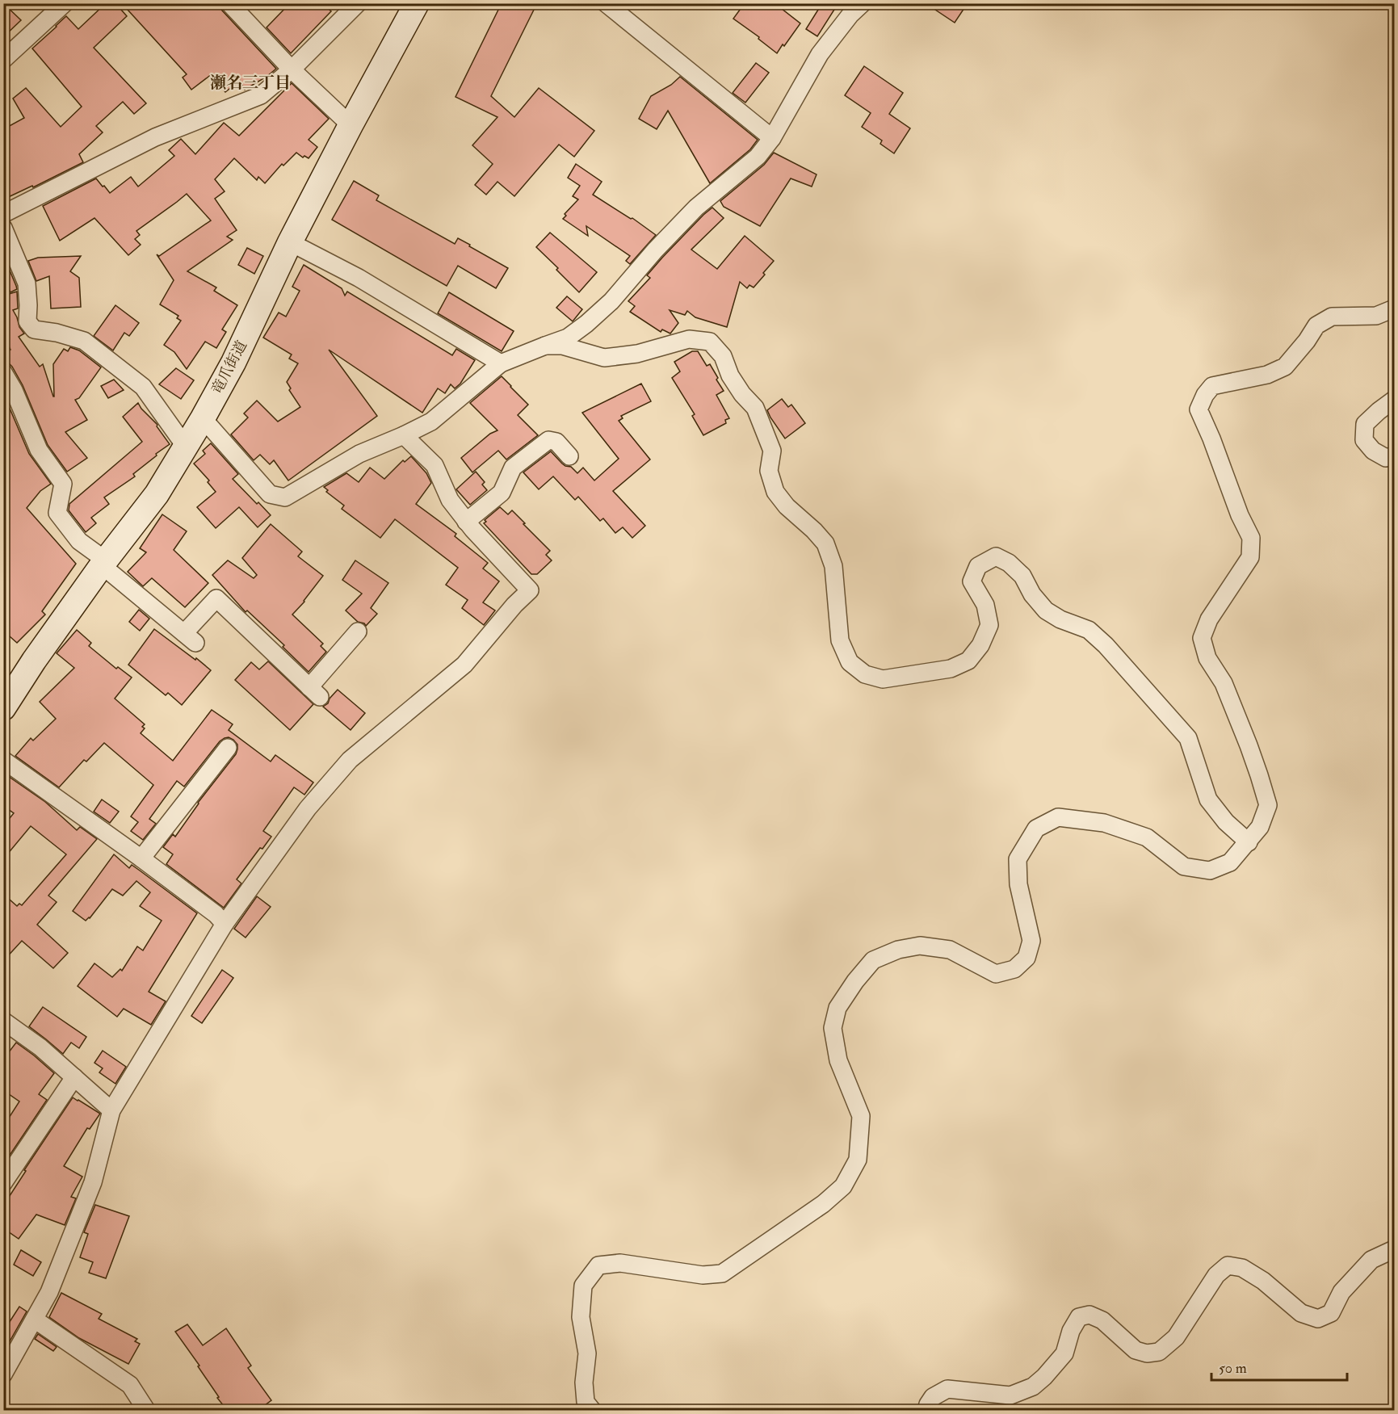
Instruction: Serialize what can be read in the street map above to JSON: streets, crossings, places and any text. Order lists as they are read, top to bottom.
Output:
{
  "streets": {
    "main road": ["竜爪街道"]
  },
  "districts": ["瀬名三丁目"],
  "scale_bar": "50 m"
}
